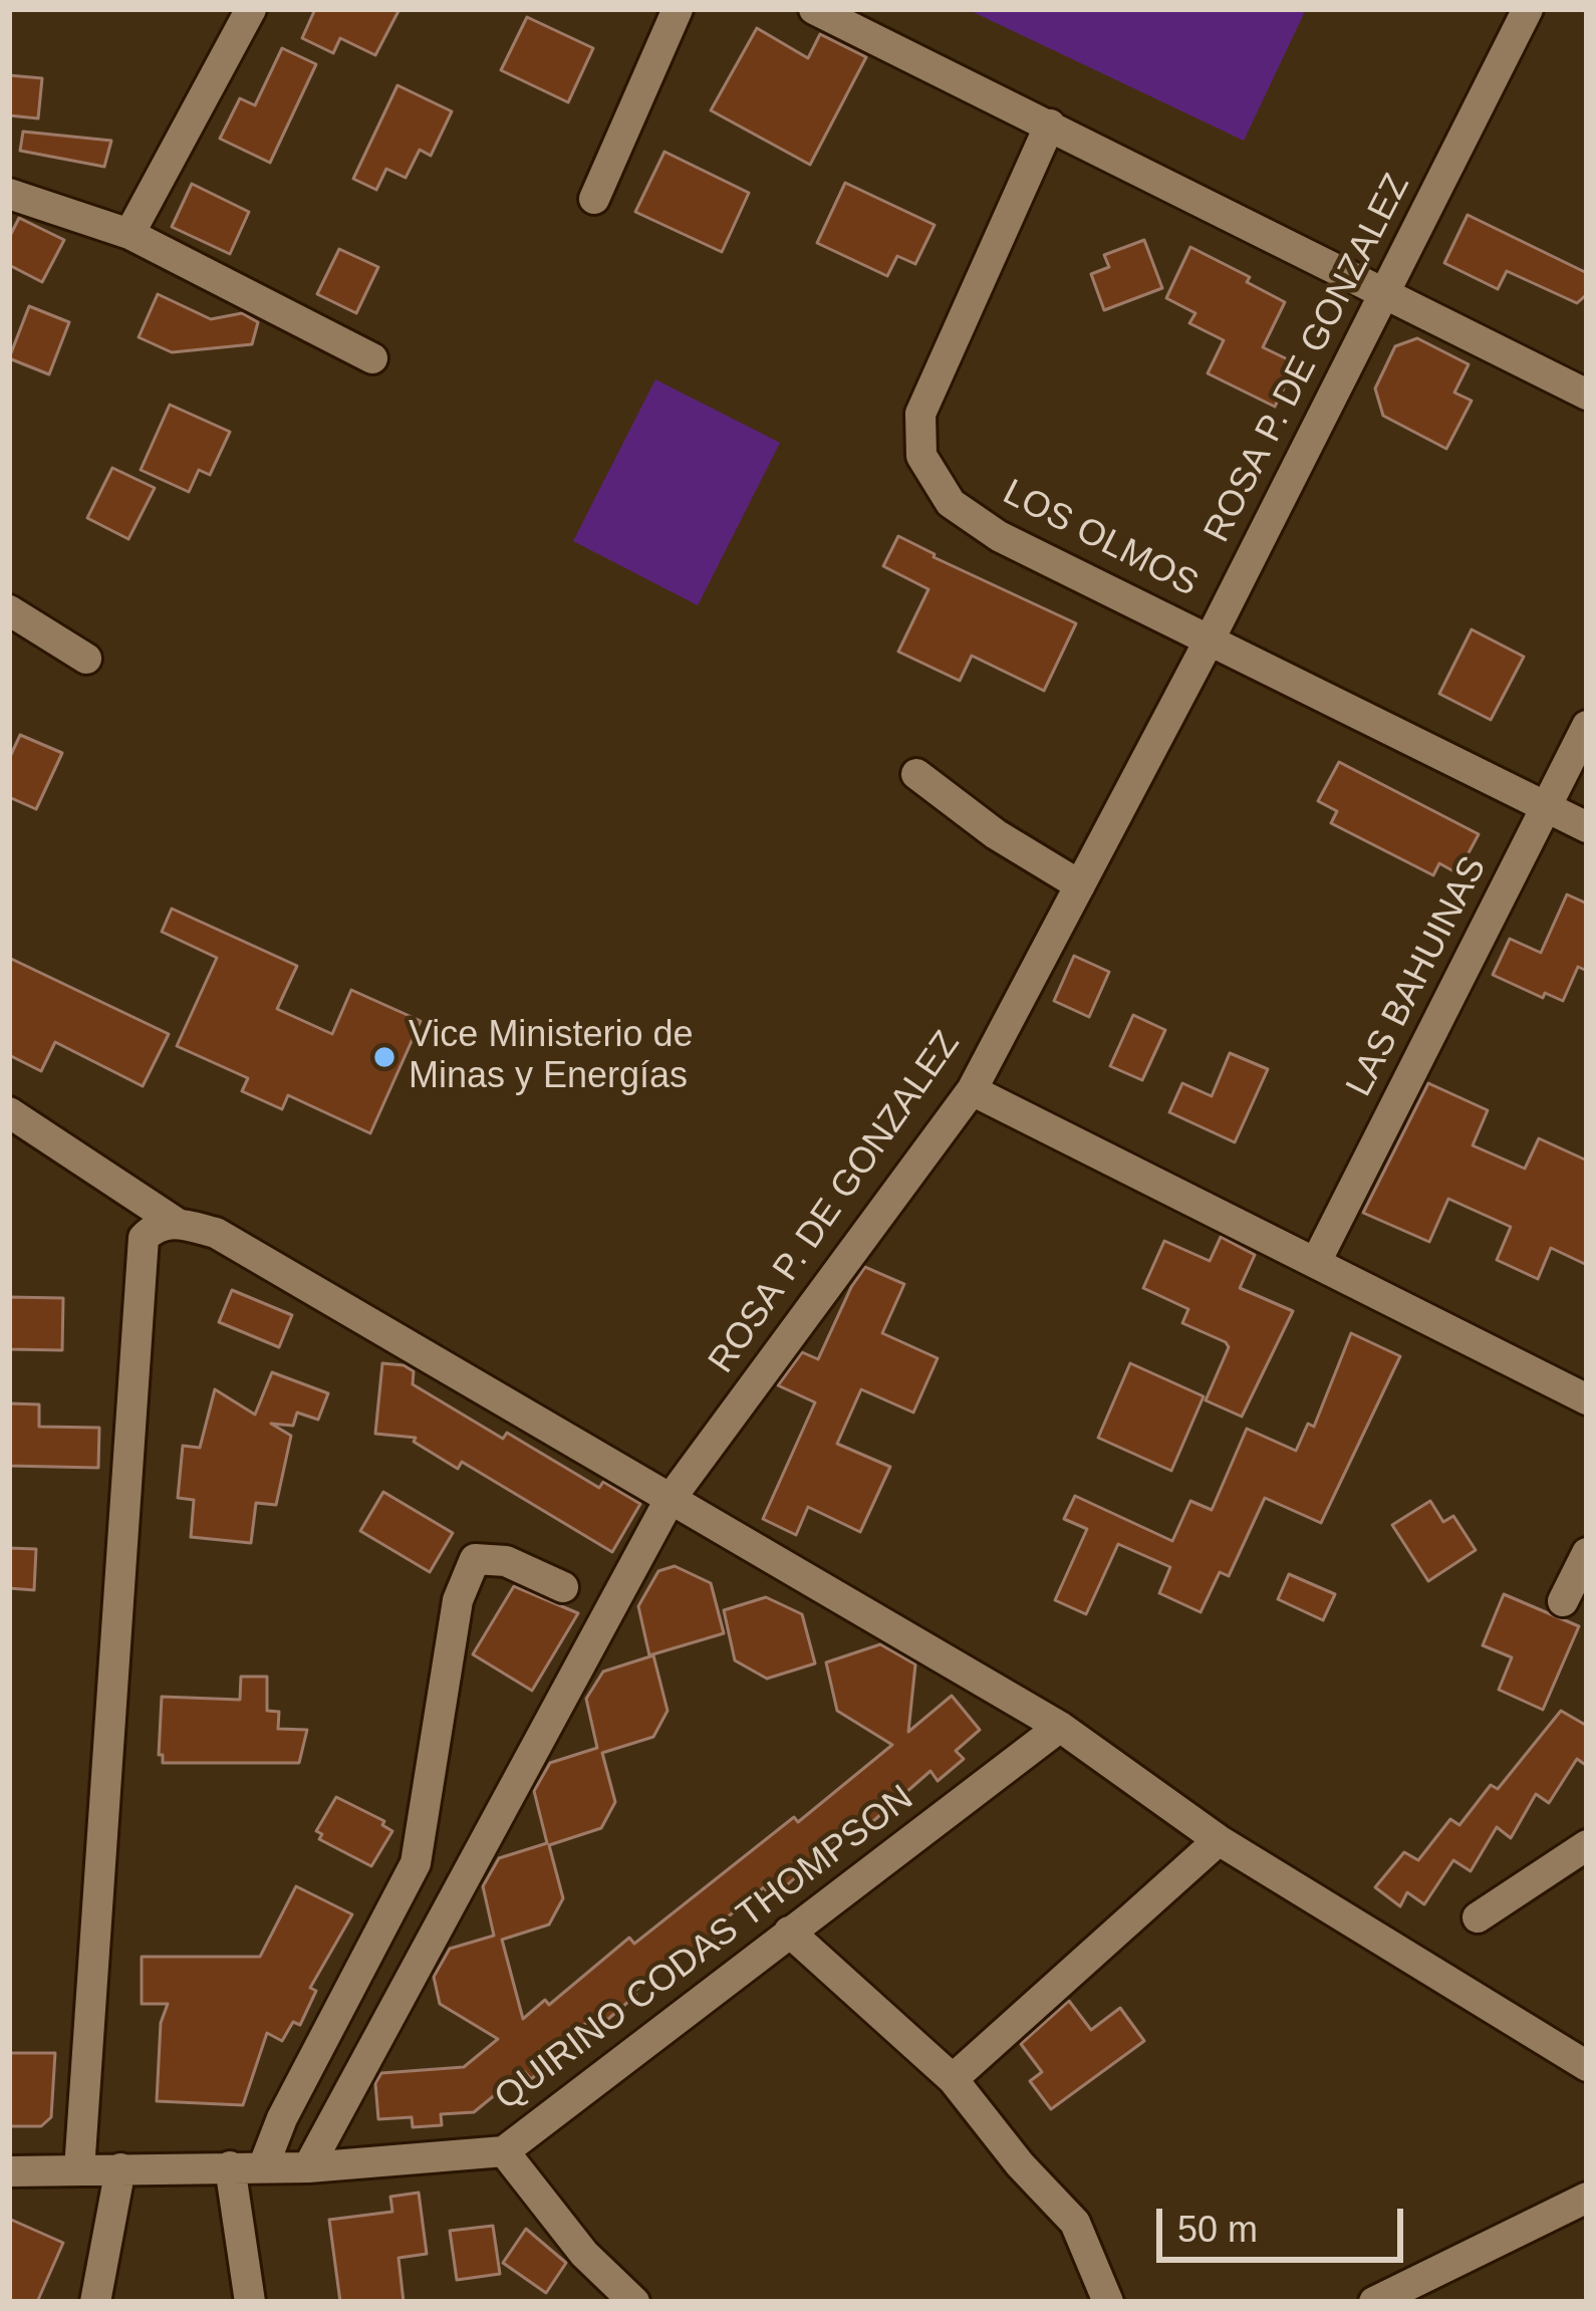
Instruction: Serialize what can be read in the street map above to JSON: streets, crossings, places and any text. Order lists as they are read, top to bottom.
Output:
{
  "streets": {
    "street": [
      "ROSA P. DE GONZALEZ",
      "LOS OLMOS",
      "LAS BAHUINAS",
      "QUIRINO CODAS THOMPSON"
    ]
  },
  "crossings": [
    ["ROSA P. DE GONZALEZ", "LOS OLMOS"],
    ["ROSA P. DE GONZALEZ", "QUIRINO CODAS THOMPSON"],
    ["LOS OLMOS", "LAS BAHUINAS"]
  ],
  "places": ["Vice Ministerio de Minas y Energías"],
  "scale_bar": "50 m"
}
